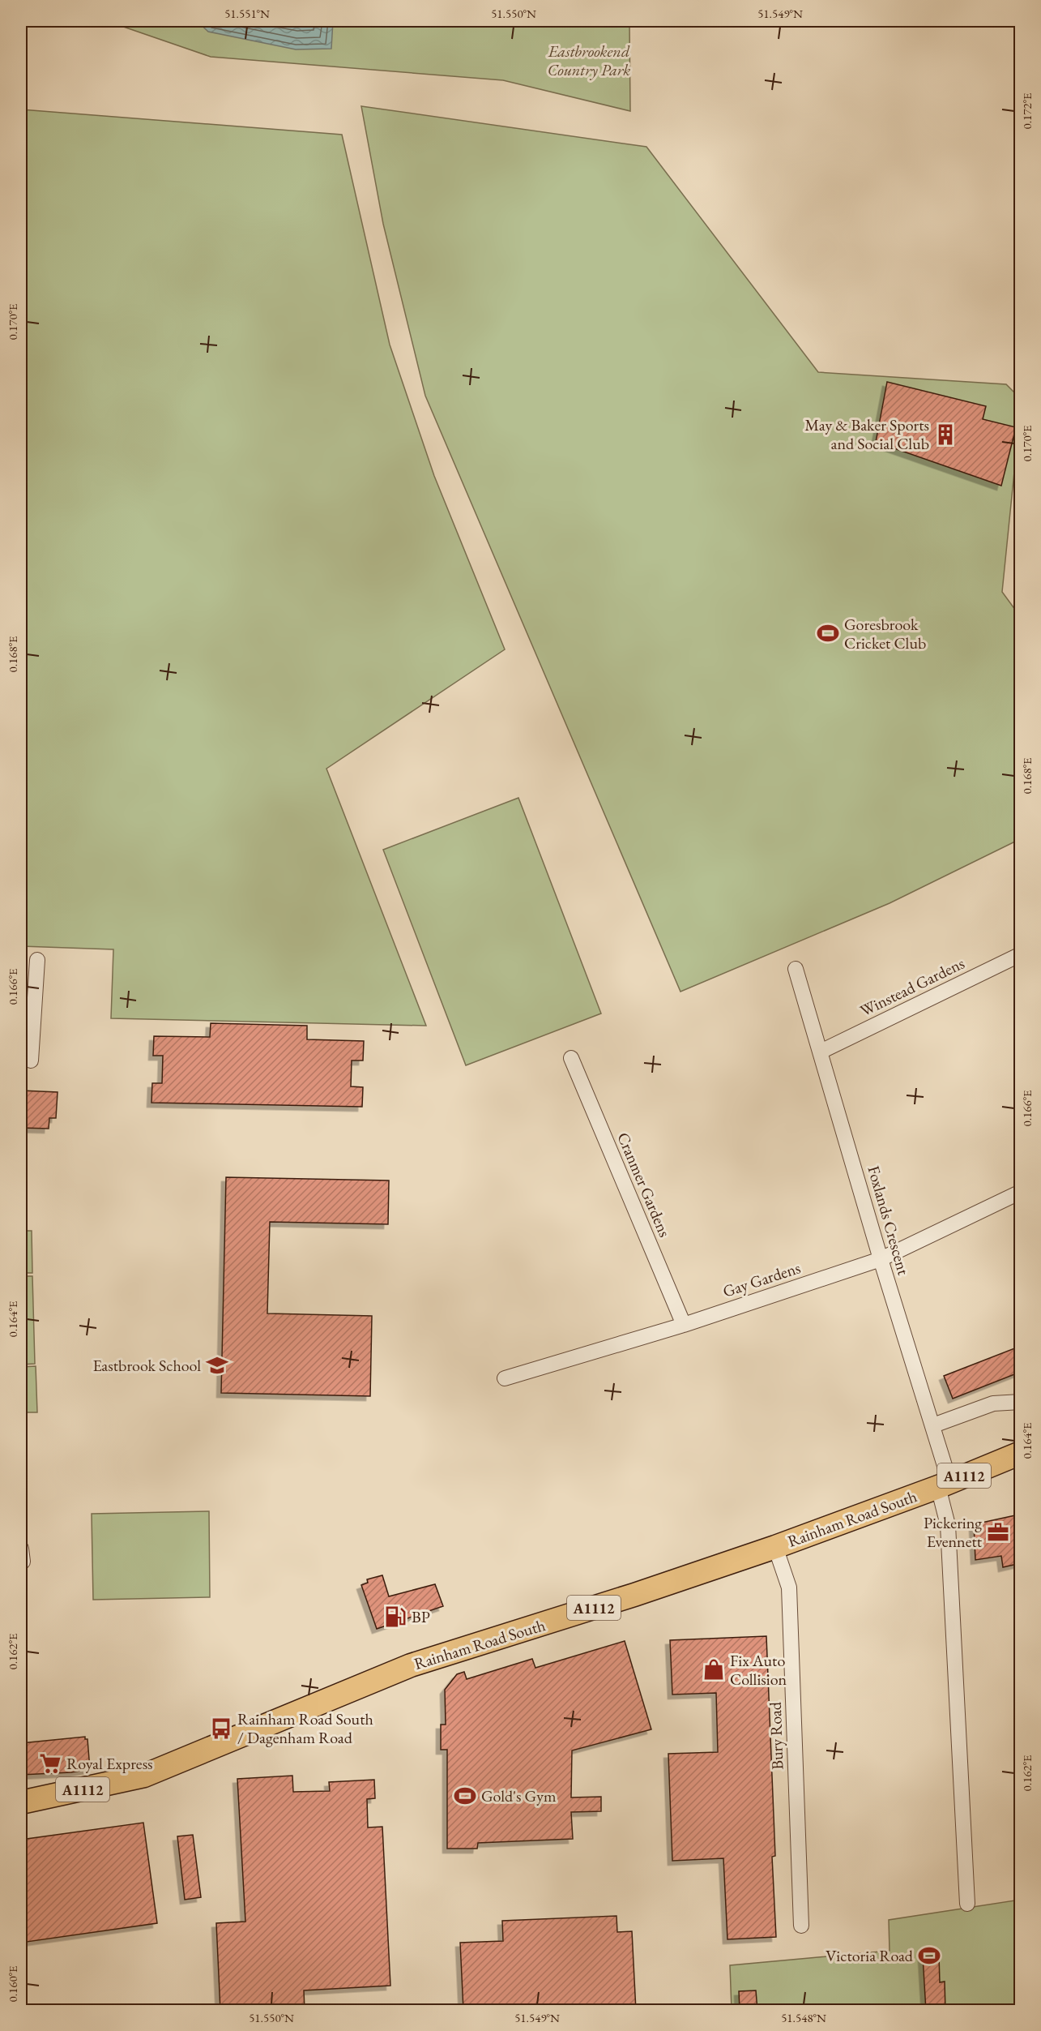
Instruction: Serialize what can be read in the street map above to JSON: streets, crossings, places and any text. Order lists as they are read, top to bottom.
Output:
{
  "streets": {
    "main road": ["A1112", "Rainham Road South"],
    "street": [
      "Winstead Gardens",
      "Cranmer Gardens",
      "Foxlands Crescent",
      "Gay Gardens",
      "Bury Road"
    ]
  },
  "crossings": [
    ["Winstead Gardens", "Foxlands Crescent"],
    ["Cranmer Gardens", "Gay Gardens"],
    ["Foxlands Crescent", "Gay Gardens"],
    ["Foxlands Crescent", "Rainham Road South"],
    ["Rainham Road South", "Bury Road"]
  ],
  "parks": ["Eastbrookend Country Park"],
  "places": {
    "building": ["May & Baker Sports and Social Club"],
    "sports": ["Goresbrook Cricket Club", "Gold's Gym", "Victoria Road"],
    "school or university": ["Eastbrook School"],
    "office": ["Pickering Evennett"],
    "fuel station": ["BP"],
    "shop": ["Fix Auto Collision"],
    "bus stop": ["Rainham Road South / Dagenham Road"],
    "supermarket": ["Royal Express"]
  },
  "coordinates": [
    "51.551°N",
    "51.550°N",
    "51.549°N",
    "0.172°E",
    "0.170°E",
    "0.168°E",
    "0.166°E",
    "0.164°E",
    "0.162°E",
    "0.160°E",
    "51.548°N"
  ]
}
